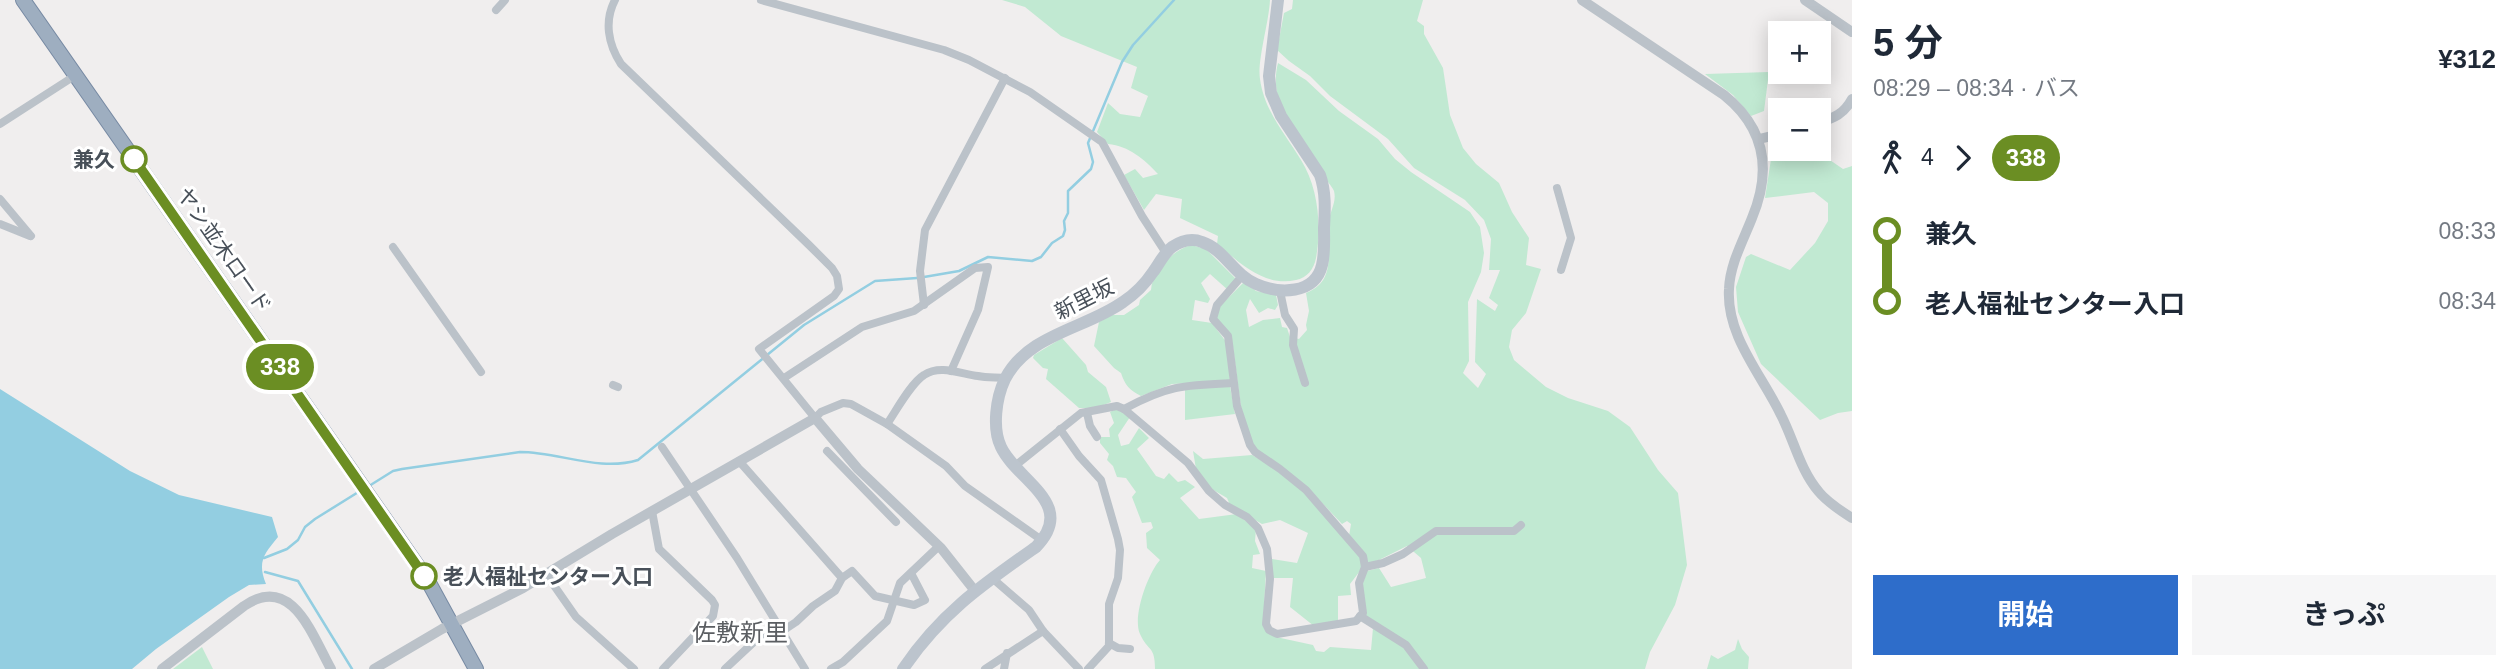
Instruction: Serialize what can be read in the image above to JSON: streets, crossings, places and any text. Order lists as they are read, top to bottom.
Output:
{
  "streets": {
    "highway": ["ヤシ並木ロード"],
    "main road": ["新里坂"]
  },
  "districts": ["佐敷新里"],
  "places": ["兼久", "老人福祉センター入口"],
  "lines": ["bus line 338"],
  "page": {
    "on_map": "338",
    "heading": ["5 分", "08:29 – 08:34 · バス", "¥312"],
    "map_buttons": ["+", "−"],
    "legs": ["4", "338"],
    "list": [
      {
        "name": "兼久",
        "value": "08:33"
      },
      {
        "name": "老人福祉センター入口",
        "value": "08:34"
      }
    ],
    "buttons": ["開始", "きっぷ"]
  }
}
